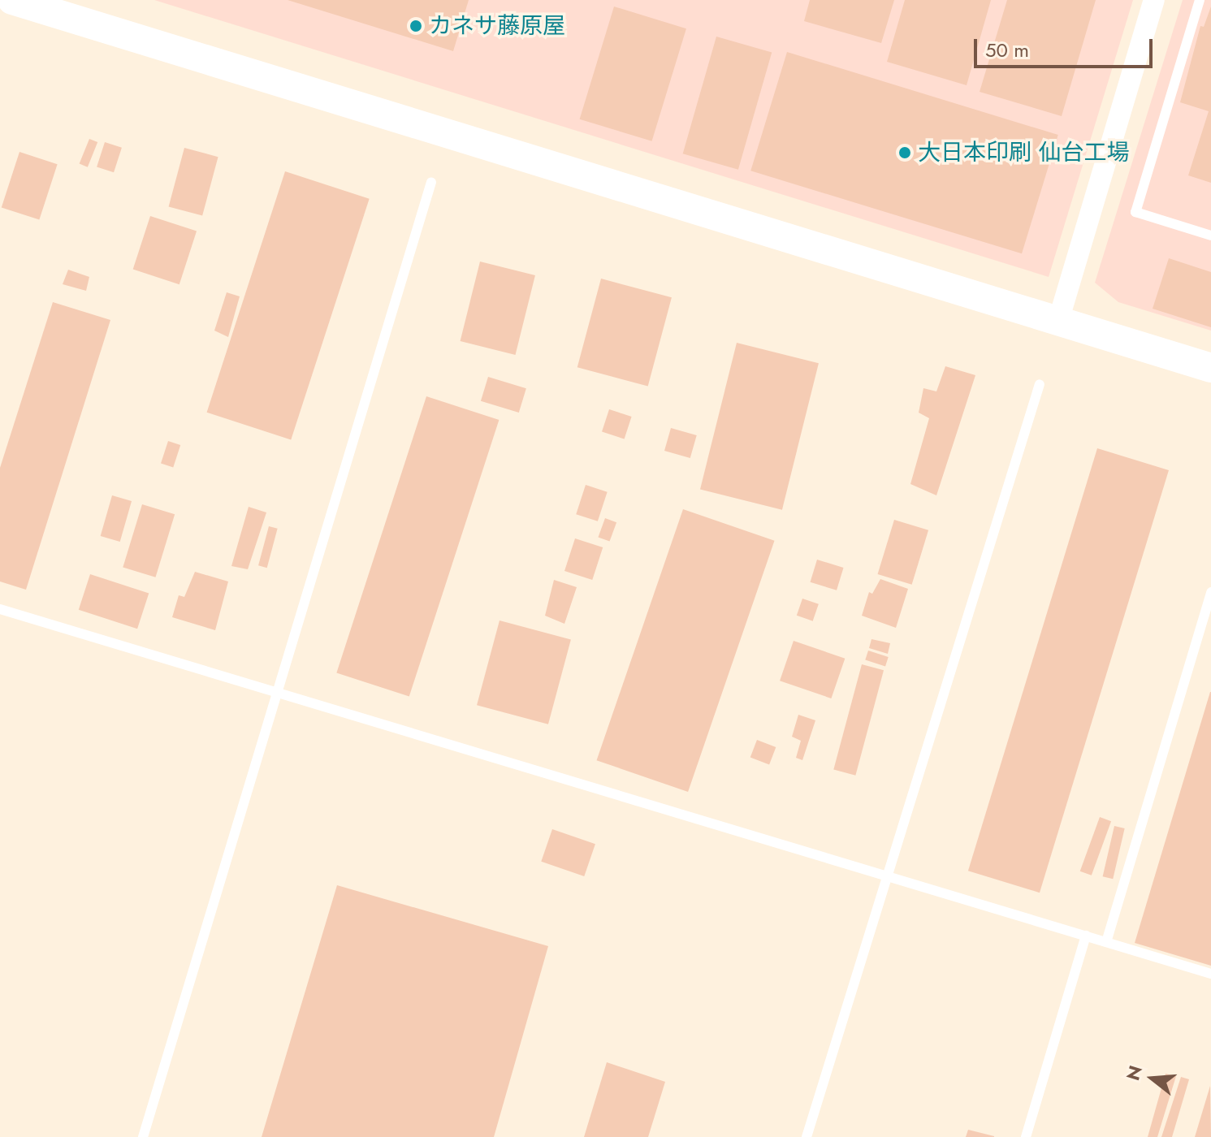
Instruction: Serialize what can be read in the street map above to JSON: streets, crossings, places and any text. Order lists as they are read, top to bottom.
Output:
{
  "places": ["カネサ藤原屋", "大日本印刷 仙台工場"],
  "scale_bar": "50 m",
  "north": "left"
}
